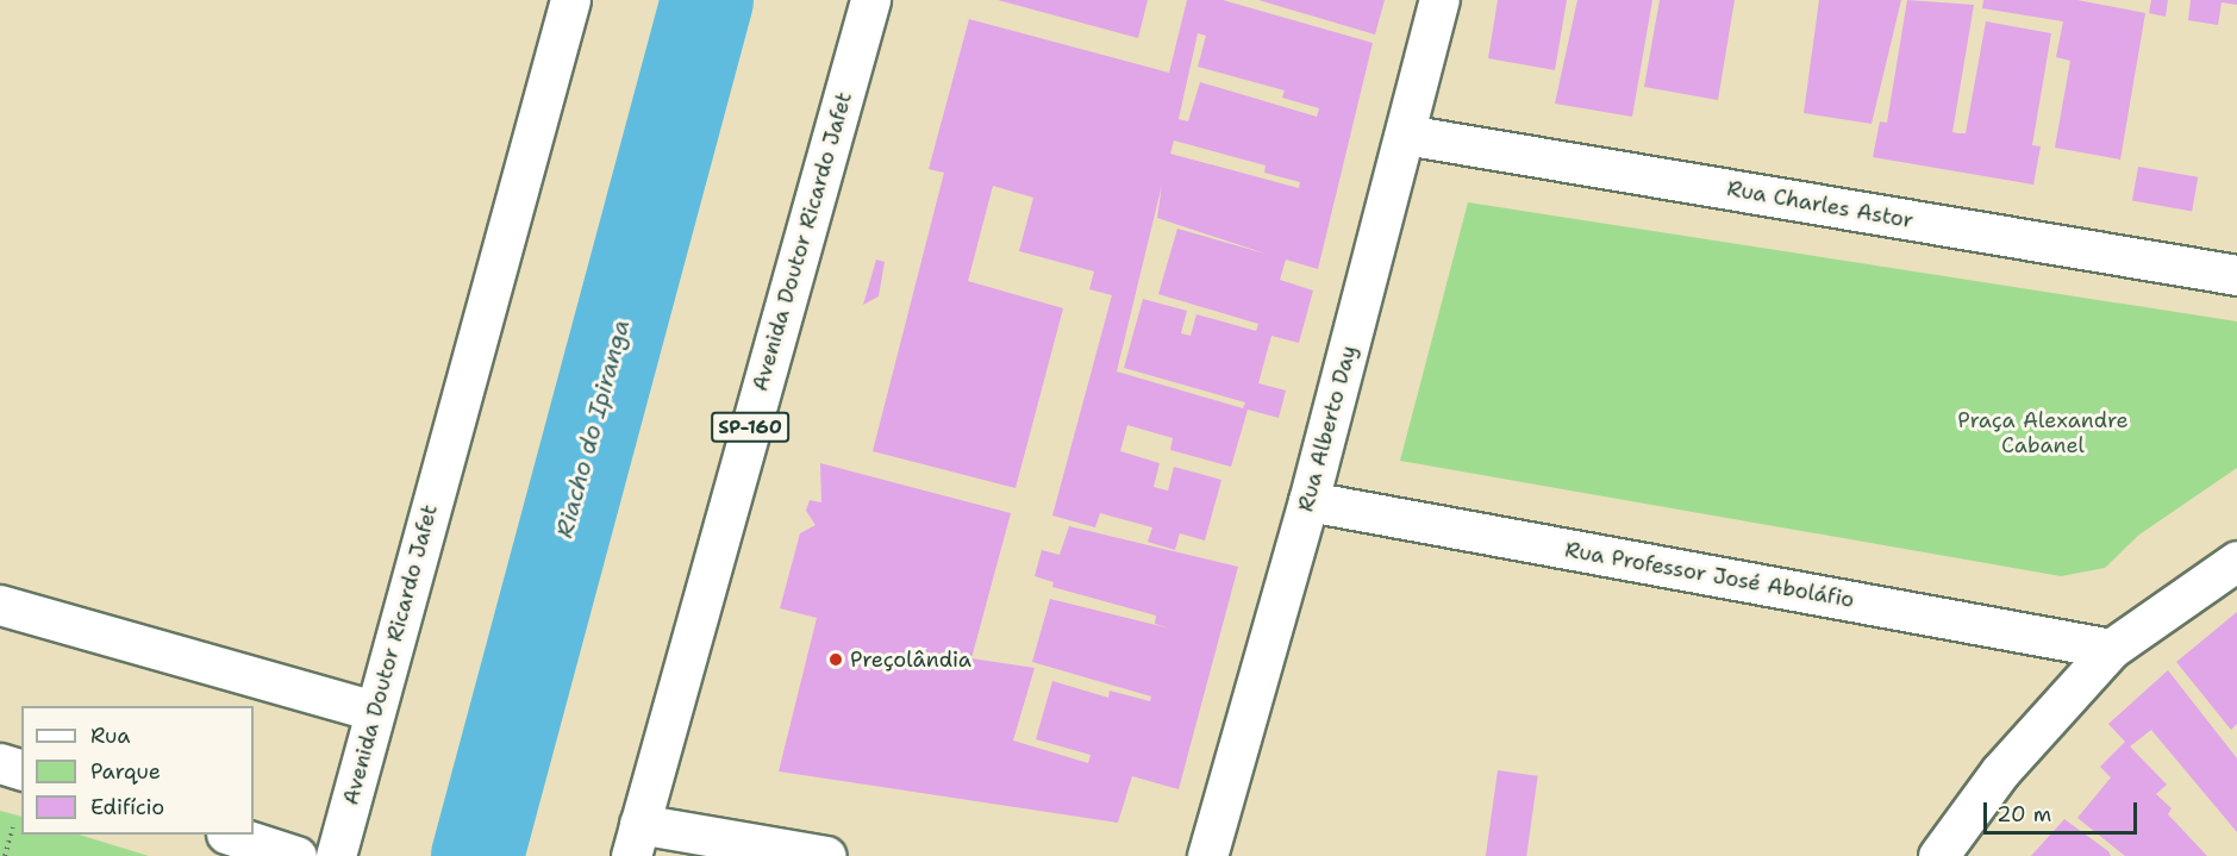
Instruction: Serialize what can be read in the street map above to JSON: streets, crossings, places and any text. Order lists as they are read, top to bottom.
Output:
{
  "streets": {
    "street": [
      "Rua Charles Astor",
      "Avenida Doutor Ricardo Jafet",
      "SP-160",
      "Rua Alberto Day",
      "Rua Professor José Aboláfio"
    ]
  },
  "crossings": [
    ["Rua Charles Astor", "Rua Alberto Day"],
    ["Rua Alberto Day", "Rua Professor José Aboláfio"]
  ],
  "water": ["Riacho do Ipiranga"],
  "parks": ["Praça Alexandre Cabanel"],
  "places": ["Preçolândia"],
  "legend": ["Rua", "Parque", "Edifício"],
  "scale_bar": "20 m"
}
